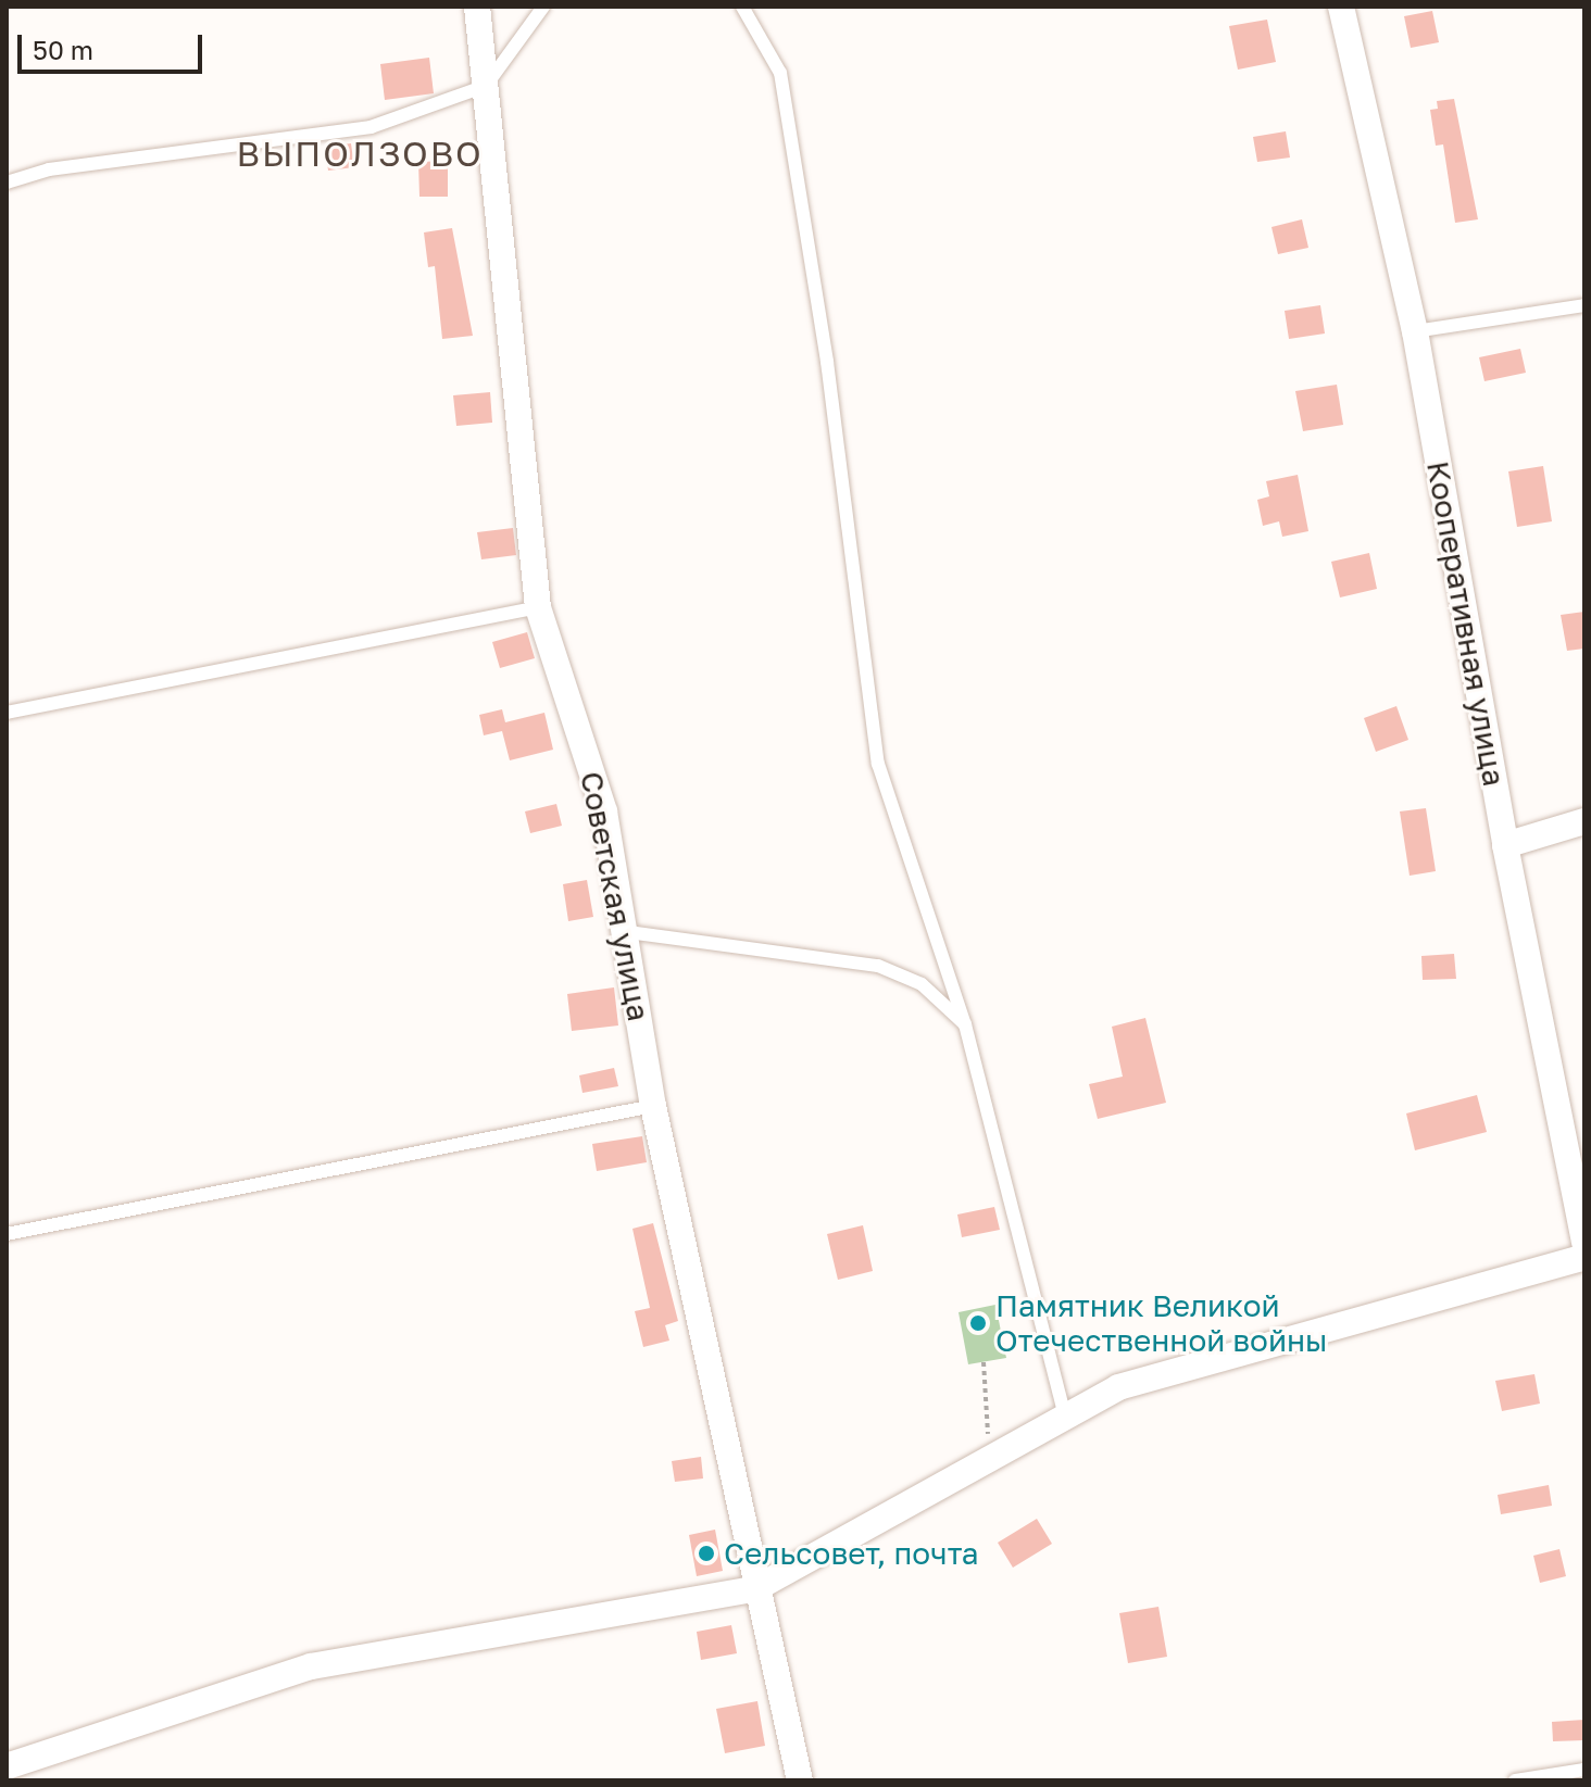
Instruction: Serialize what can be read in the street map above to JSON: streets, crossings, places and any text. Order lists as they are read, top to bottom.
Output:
{
  "streets": {
    "street": ["Кооперативная улица", "Советская улица"]
  },
  "districts": ["ВЫПОЛЗОВО"],
  "places": ["Памятник Великой Отечественной войны", "Сельсовет, почта"],
  "scale_bar": "50 m"
}
